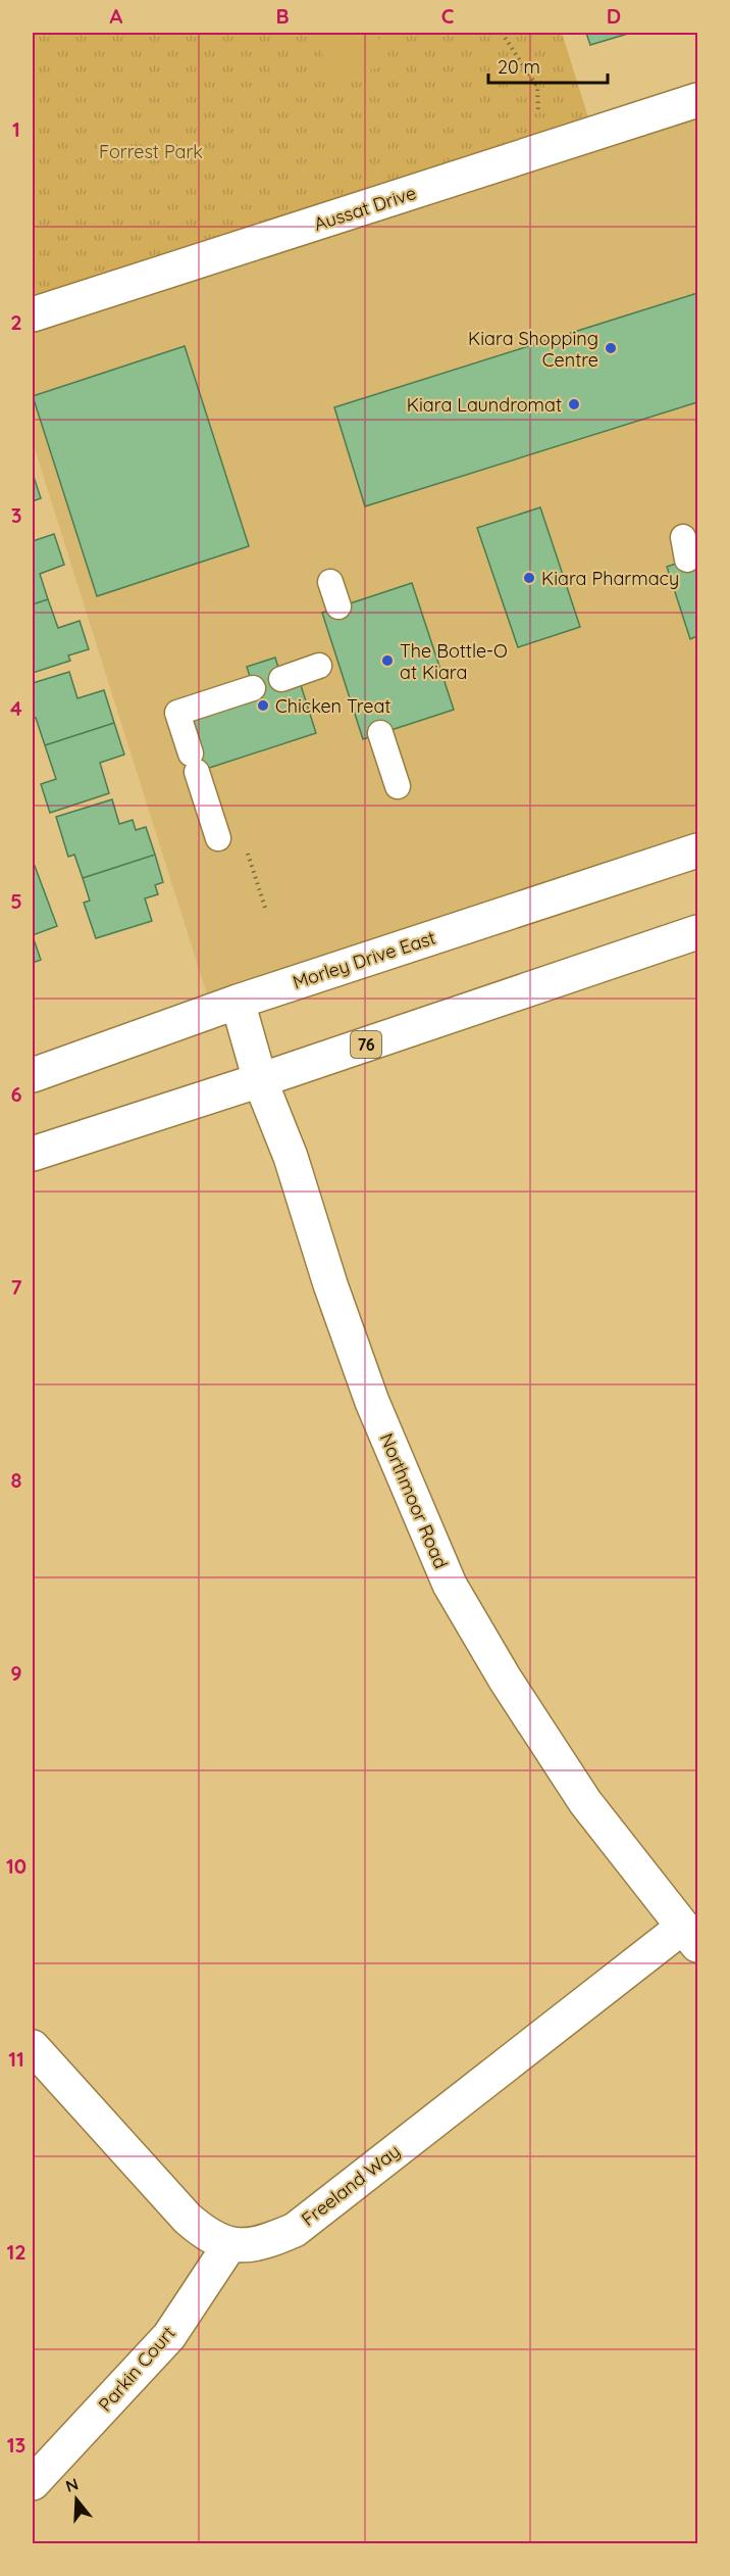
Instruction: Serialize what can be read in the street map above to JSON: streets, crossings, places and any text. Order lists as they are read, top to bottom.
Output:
{
  "streets": {
    "street": [
      "Aussat Drive",
      "Morley Drive East",
      "76",
      "Northmoor Road",
      "Freeland Way",
      "Parkin Court"
    ]
  },
  "crossings": [
    ["Morley Drive East", "Northmoor Road"],
    ["76", "Northmoor Road"],
    ["Northmoor Road", "Freeland Way"],
    ["Freeland Way", "Parkin Court"]
  ],
  "parks": ["Forrest Park"],
  "places": [
    "Kiara Shopping Centre",
    "Kiara Laundromat",
    "Kiara Pharmacy",
    "The Bottle-O at Kiara",
    "Chicken Treat"
  ],
  "scale_bar": "20 m",
  "north": "top",
  "grid": {
    "columns": [
      "A",
      "B",
      "C",
      "D"
    ],
    "rows": [
      "1",
      "2",
      "3",
      "4",
      "5",
      "6",
      "7",
      "8",
      "9",
      "10",
      "11",
      "12",
      "13"
    ]
  }
}
